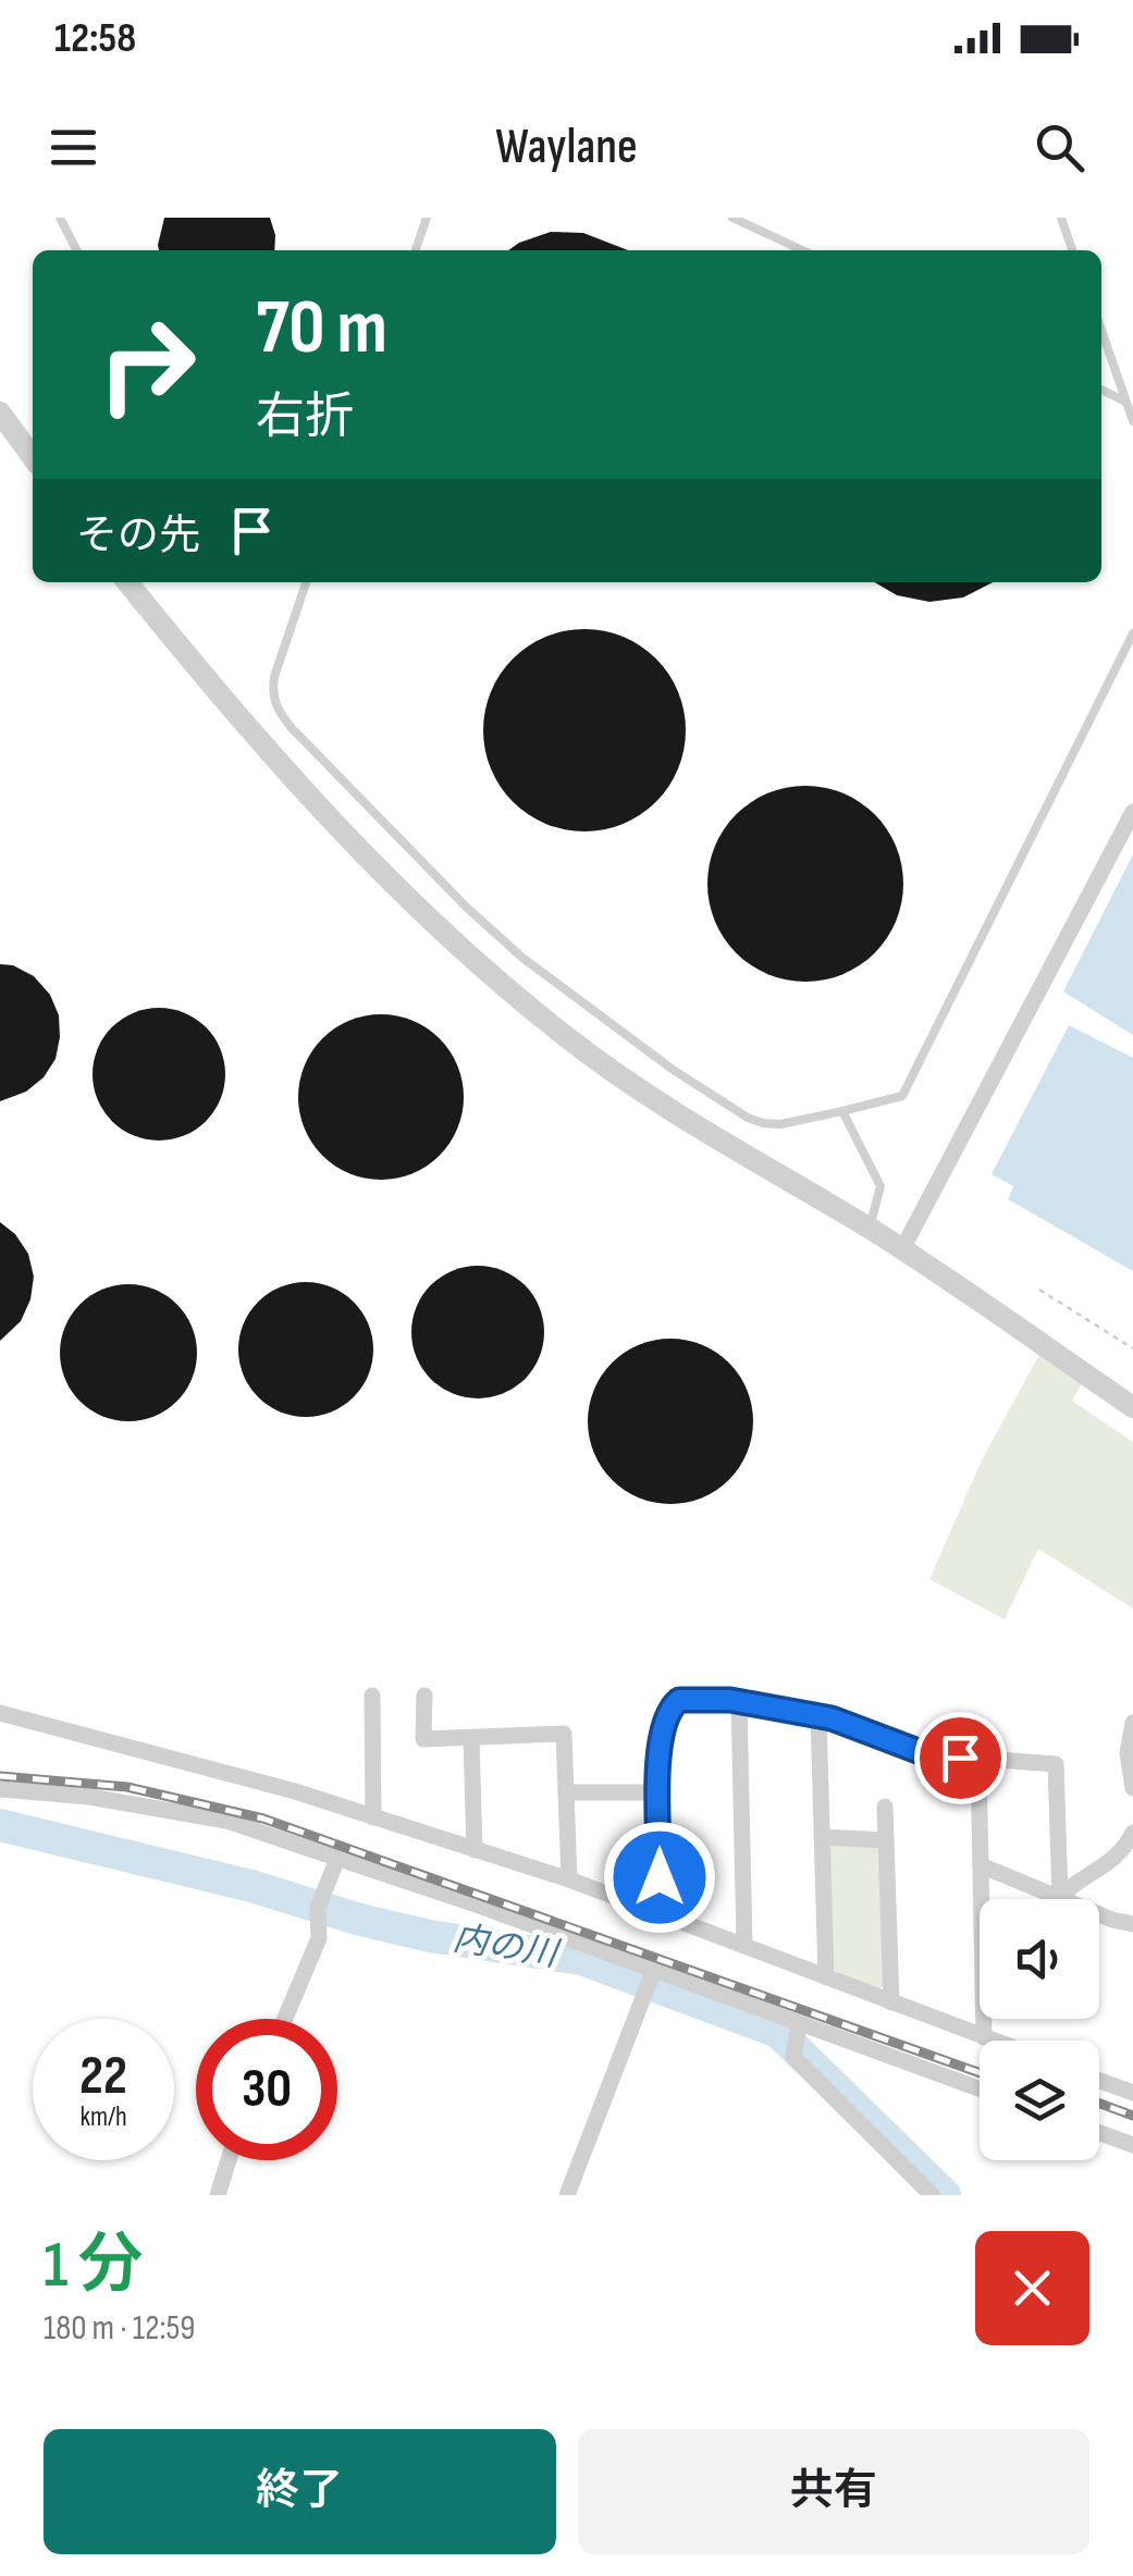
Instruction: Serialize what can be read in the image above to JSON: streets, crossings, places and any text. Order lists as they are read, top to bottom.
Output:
{
  "water": ["内の川"],
  "page": {
    "status": "12:58",
    "header": "Waylane",
    "turn": ["70 m", "右折"],
    "then": "その先",
    "speed": "22 km/h",
    "limit": "30",
    "heading": ["1 分", "180 m · 12:59"],
    "buttons": ["終了", "共有"]
  }
}
